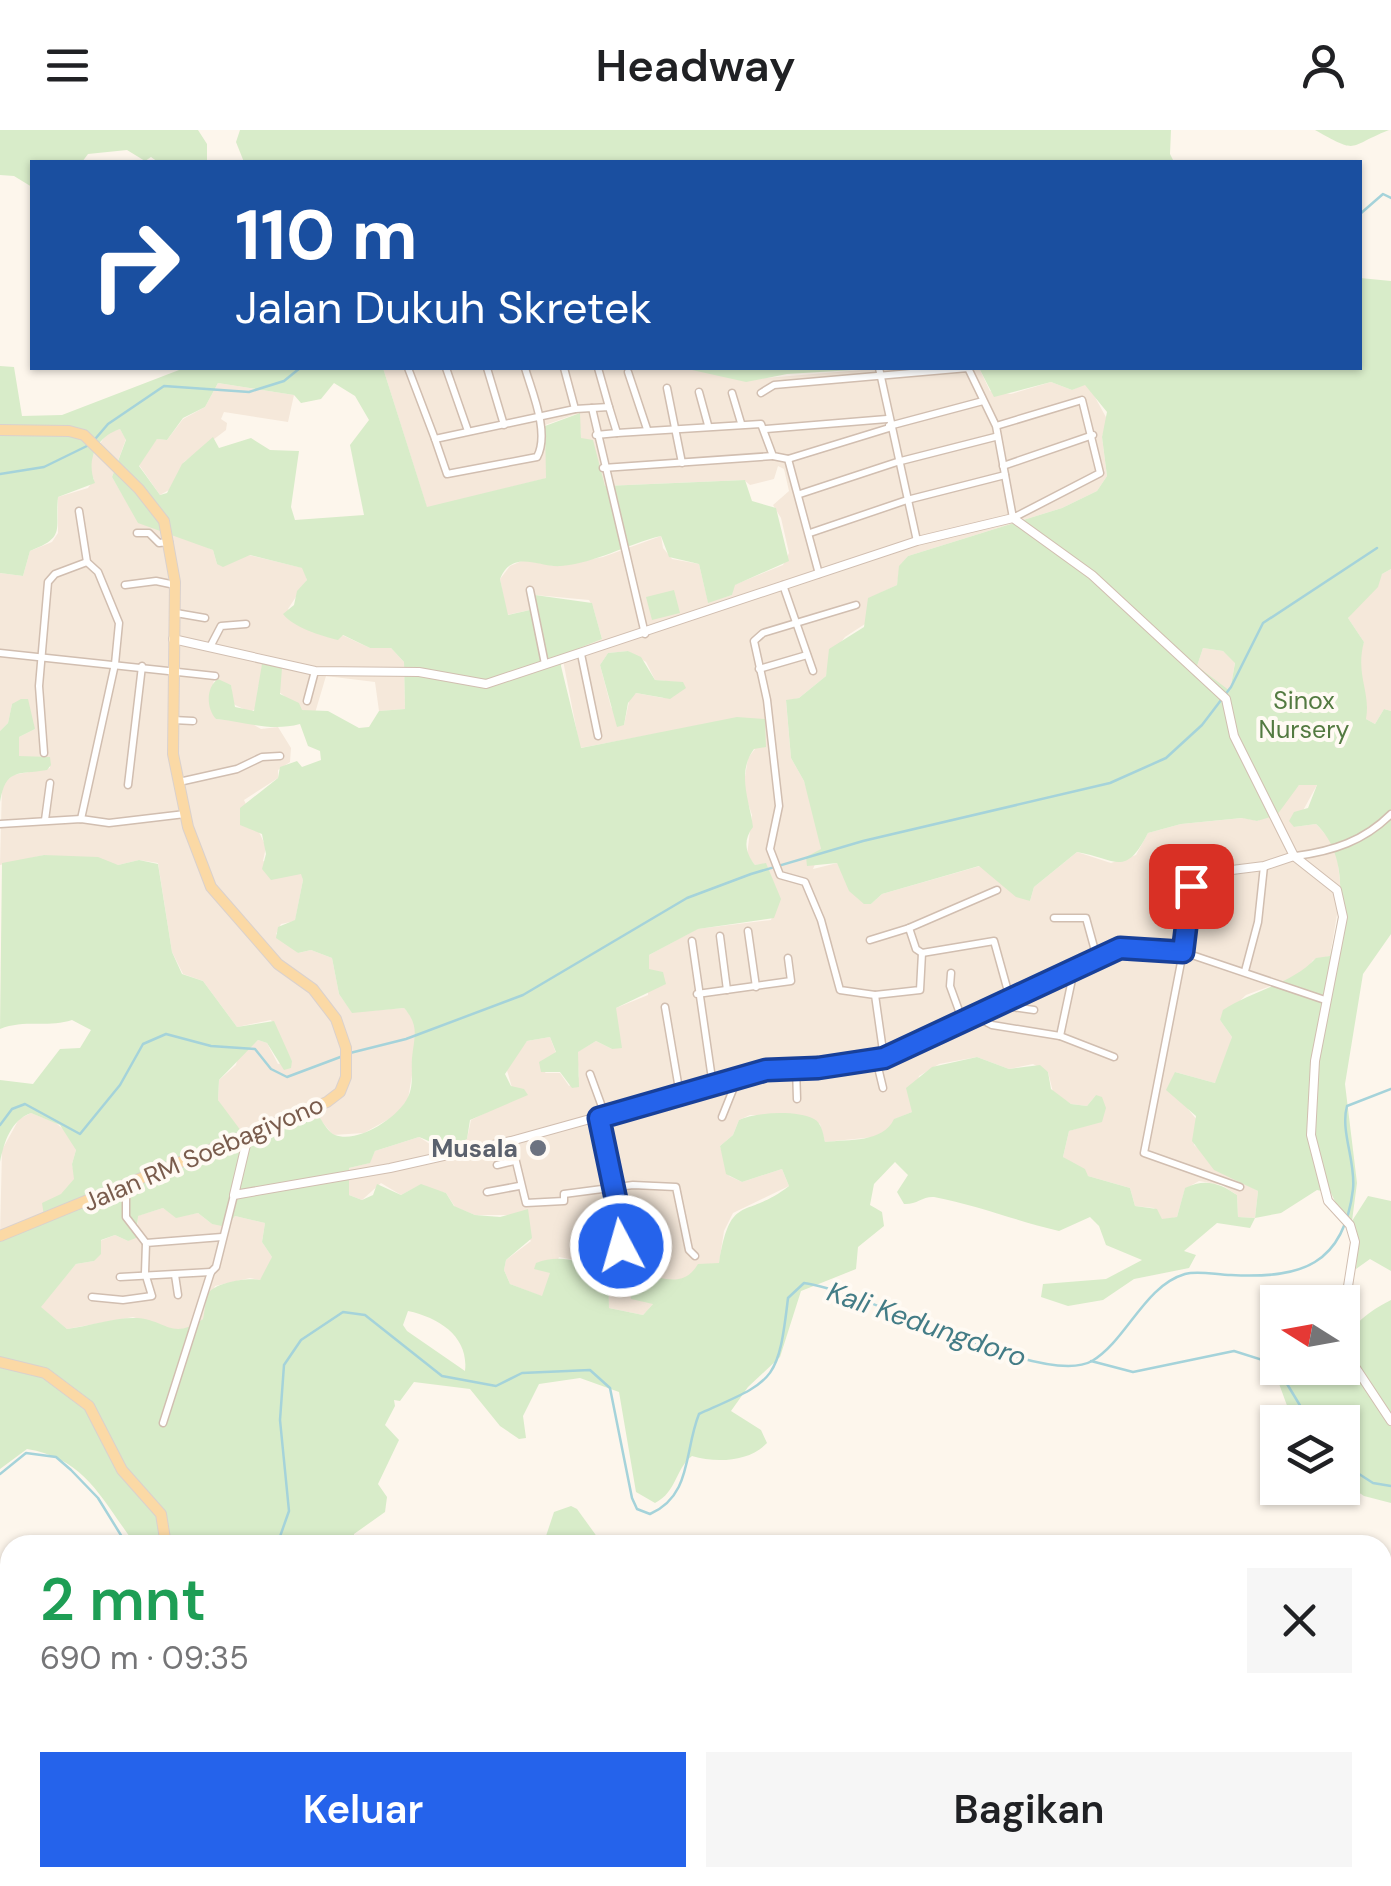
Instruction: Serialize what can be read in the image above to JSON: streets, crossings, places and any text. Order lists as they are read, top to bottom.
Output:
{
  "streets": {
    "main road": ["Jalan RM Soebagiyono"]
  },
  "water": ["Kali Kedungdoro"],
  "parks": ["Sinox Nursery"],
  "places": ["Musala"],
  "north": "left",
  "page": {
    "header": "Headway",
    "turn": ["110 m", "Jalan Dukuh Skretek"],
    "heading": ["2 mnt", "690 m · 09:35"],
    "buttons": ["Keluar", "Bagikan"]
  }
}
